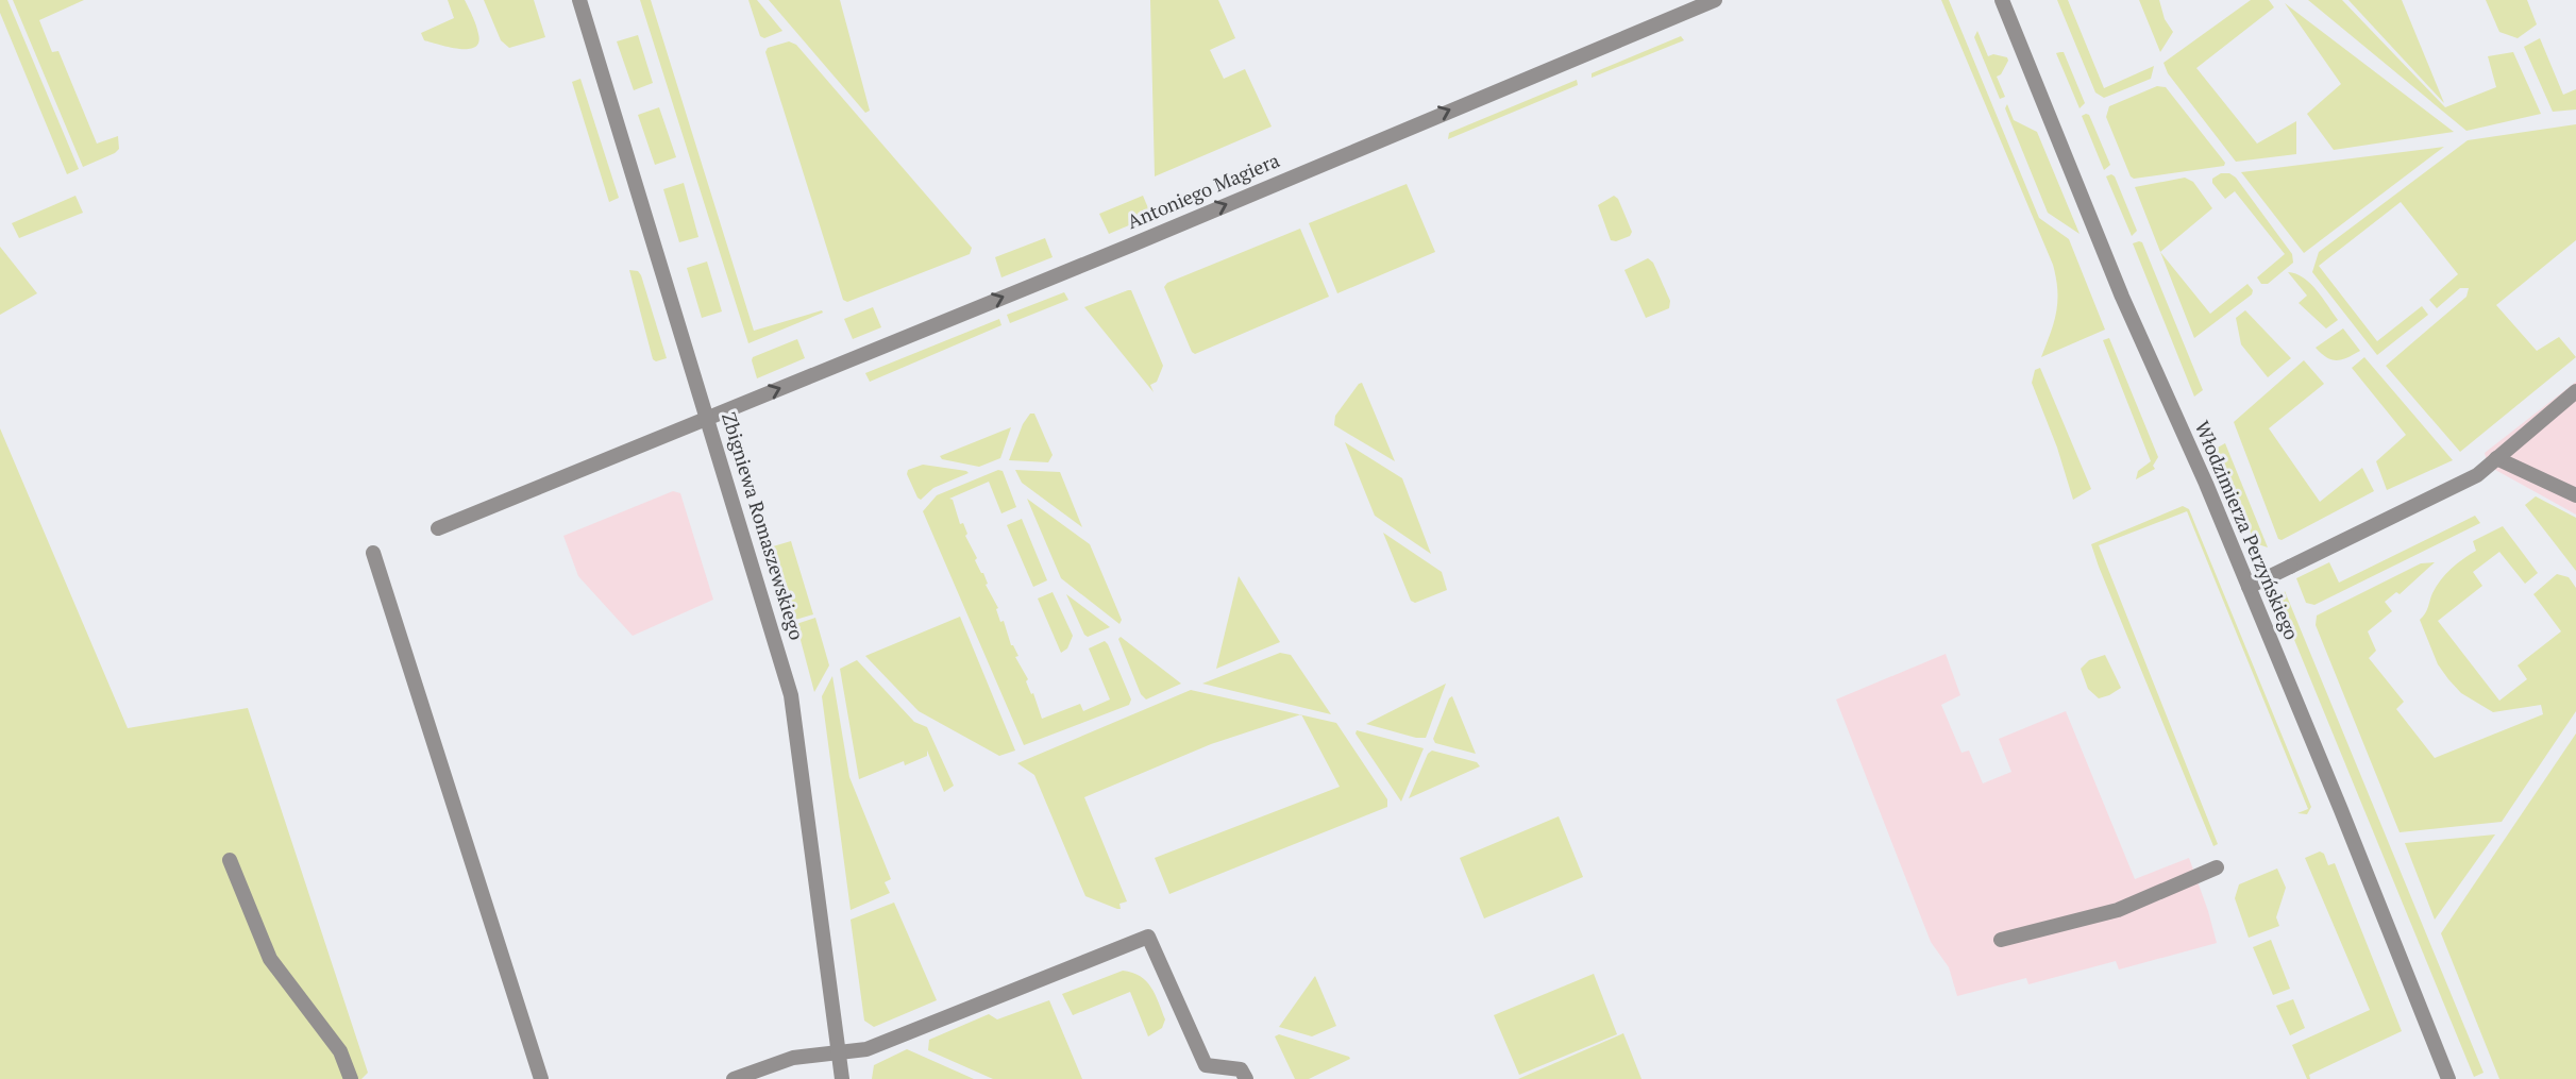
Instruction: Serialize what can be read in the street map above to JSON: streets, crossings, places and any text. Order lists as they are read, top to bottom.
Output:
{
  "streets": {
    "street": ["Antoniego Magiera", "Zbigniewa Romaszewskiego", "Włodzimierza Perzyńskiego"]
  },
  "crossings": [
    ["Antoniego Magiera", "Zbigniewa Romaszewskiego"]
  ],
  "one_way": ["Antoniego Magiera"]
}
